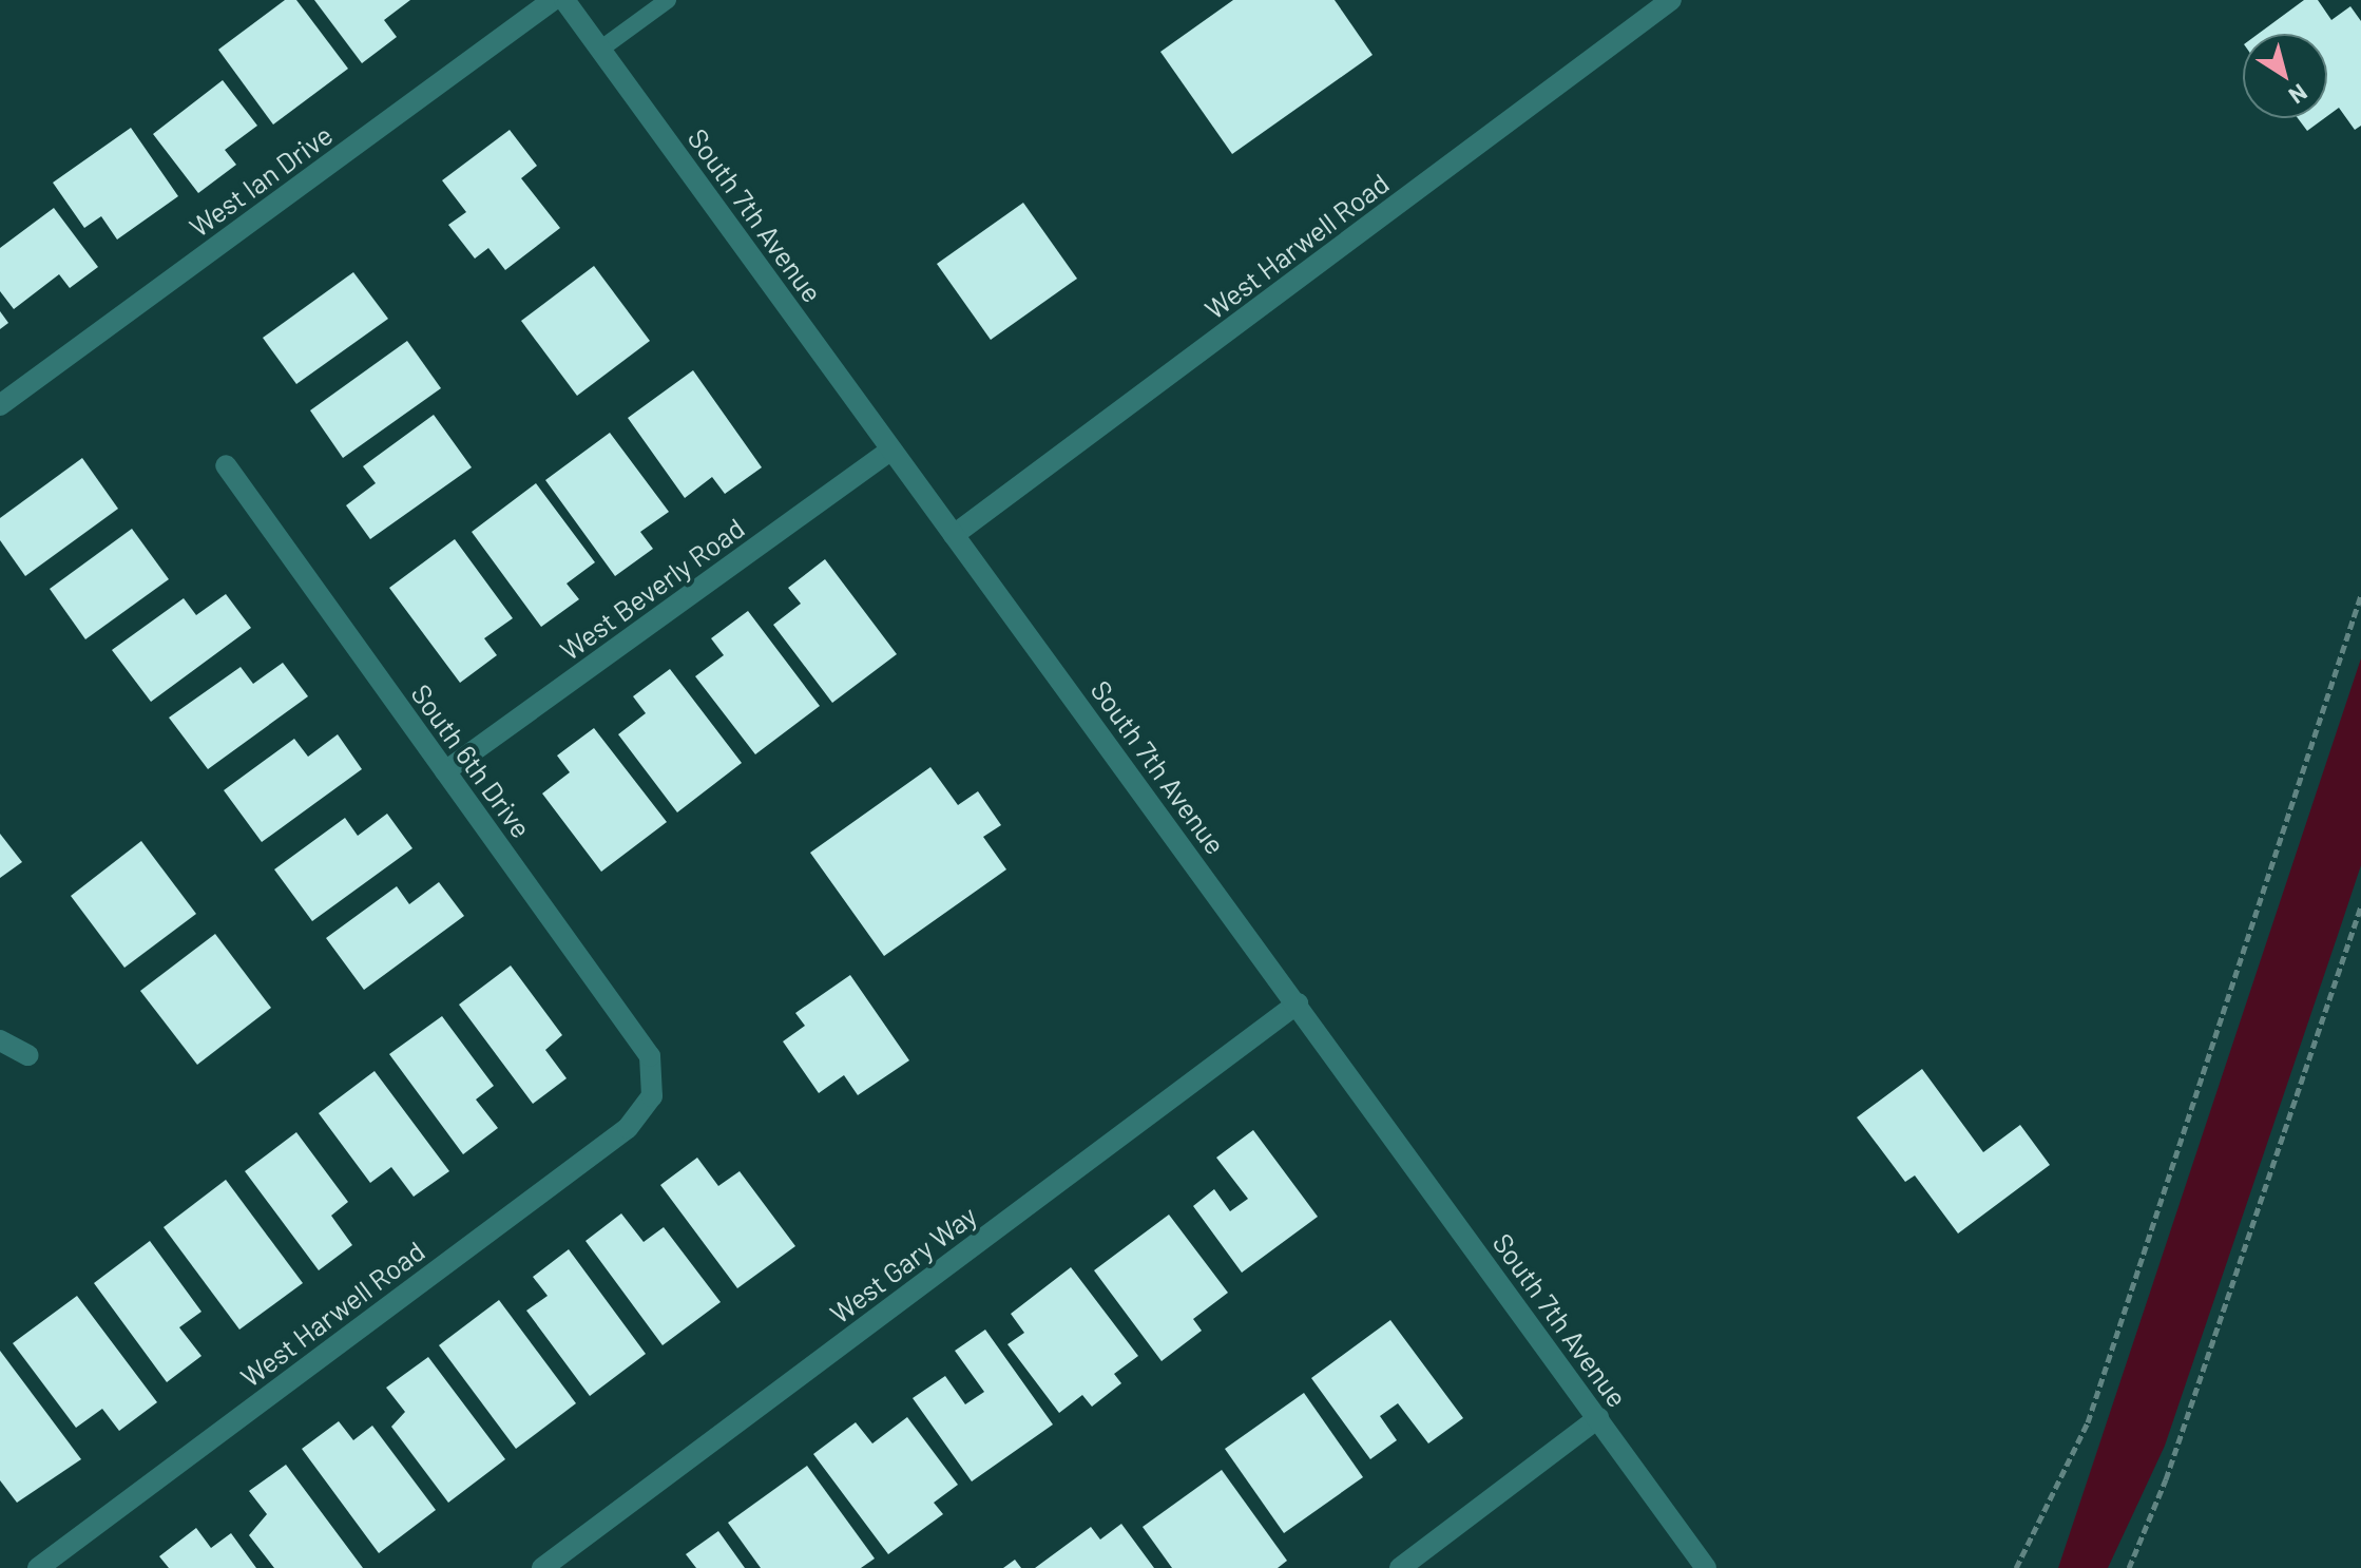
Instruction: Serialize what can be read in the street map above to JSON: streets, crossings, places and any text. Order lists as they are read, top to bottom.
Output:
{
  "streets": {
    "street": [
      "West Ian Drive",
      "South 7th Avenue",
      "West Harwell Road",
      "West Beverly Road",
      "South 6th Drive",
      "West Gary Way"
    ]
  },
  "crossings": [
    ["South 7th Avenue", "West Harwell Road"],
    ["South 7th Avenue", "West Beverly Road"],
    ["South 7th Avenue", "West Gary Way"],
    ["West Harwell Road", "South 6th Drive"],
    ["West Beverly Road", "South 6th Drive"]
  ],
  "north": "bottom right"
}
